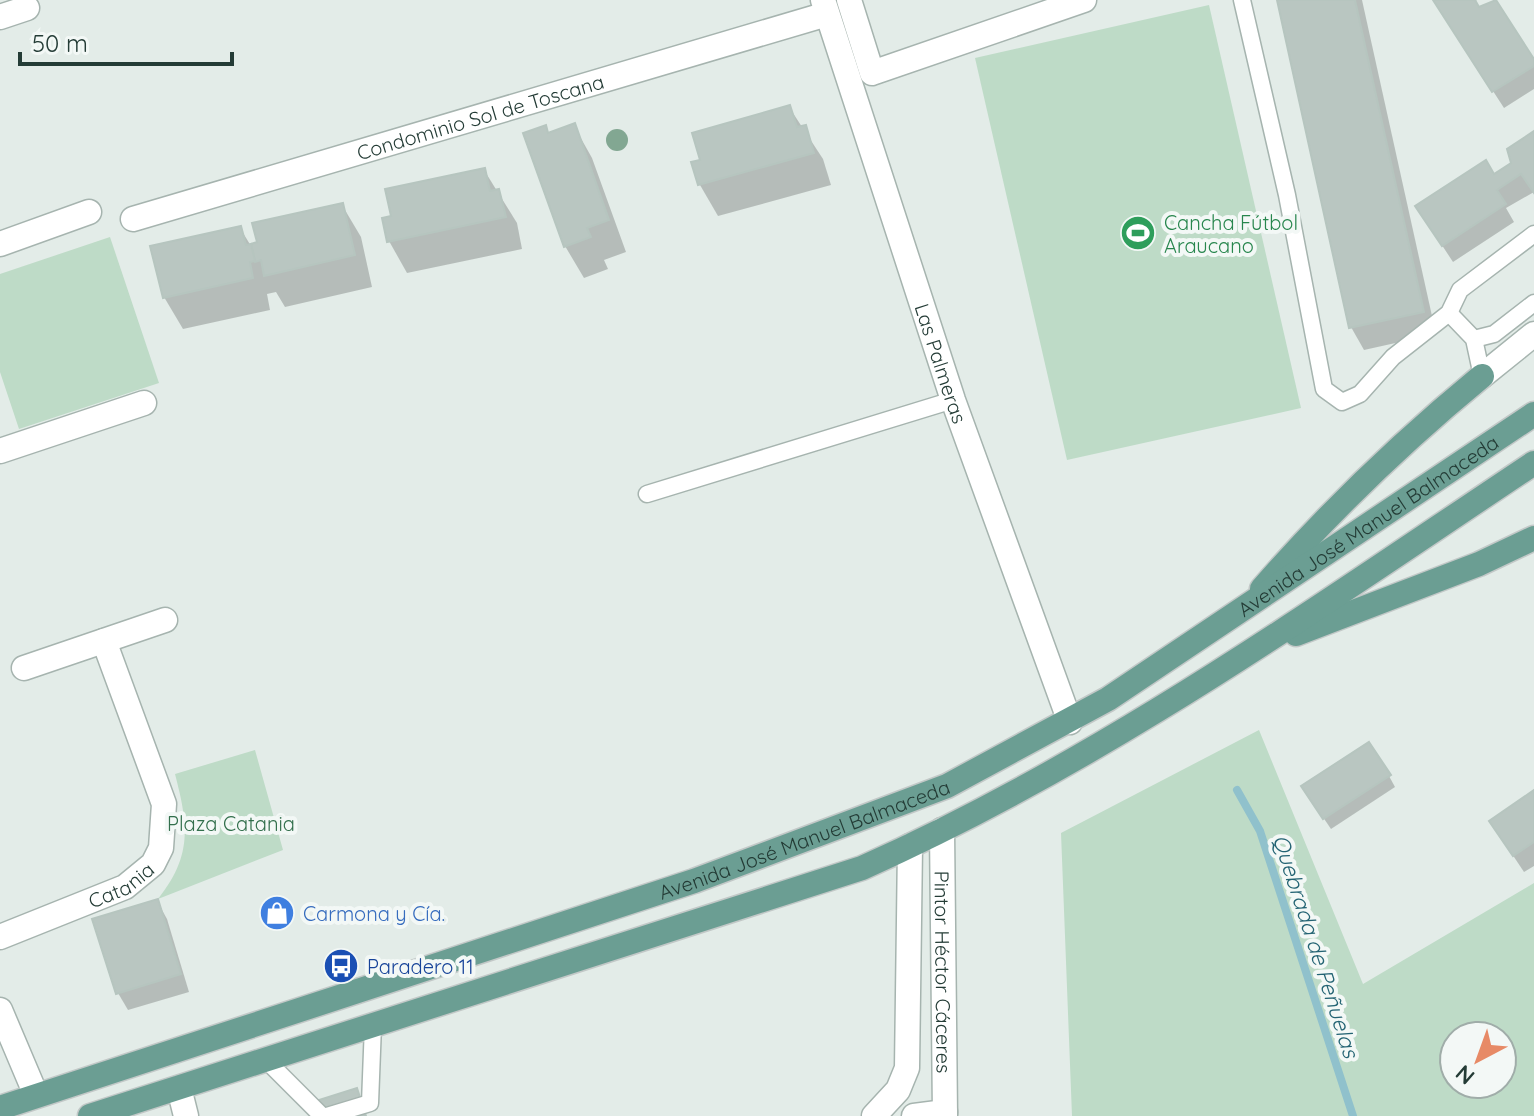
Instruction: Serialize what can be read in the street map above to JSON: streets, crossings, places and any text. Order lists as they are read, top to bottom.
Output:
{
  "streets": {
    "main road": ["Avenida José Manuel Balmaceda"],
    "street": [
      "Condominio Sol de Toscana",
      "Las Palmeras",
      "Catania",
      "Pintor Héctor Cáceres"
    ]
  },
  "crossings": [
    ["Condominio Sol de Toscana", "Las Palmeras"],
    ["Las Palmeras", "Avenida José Manuel Balmaceda"],
    ["Avenida José Manuel Balmaceda", "Pintor Héctor Cáceres"]
  ],
  "water": ["Quebrada de Peñuelas"],
  "parks": ["Plaza Catania"],
  "places": {
    "sports": ["Cancha Fútbol Araucano"],
    "shop": ["Carmona y Cía."],
    "bus stop": ["Paradero 11"]
  },
  "scale_bar": "50 m",
  "north": "bottom left"
}
